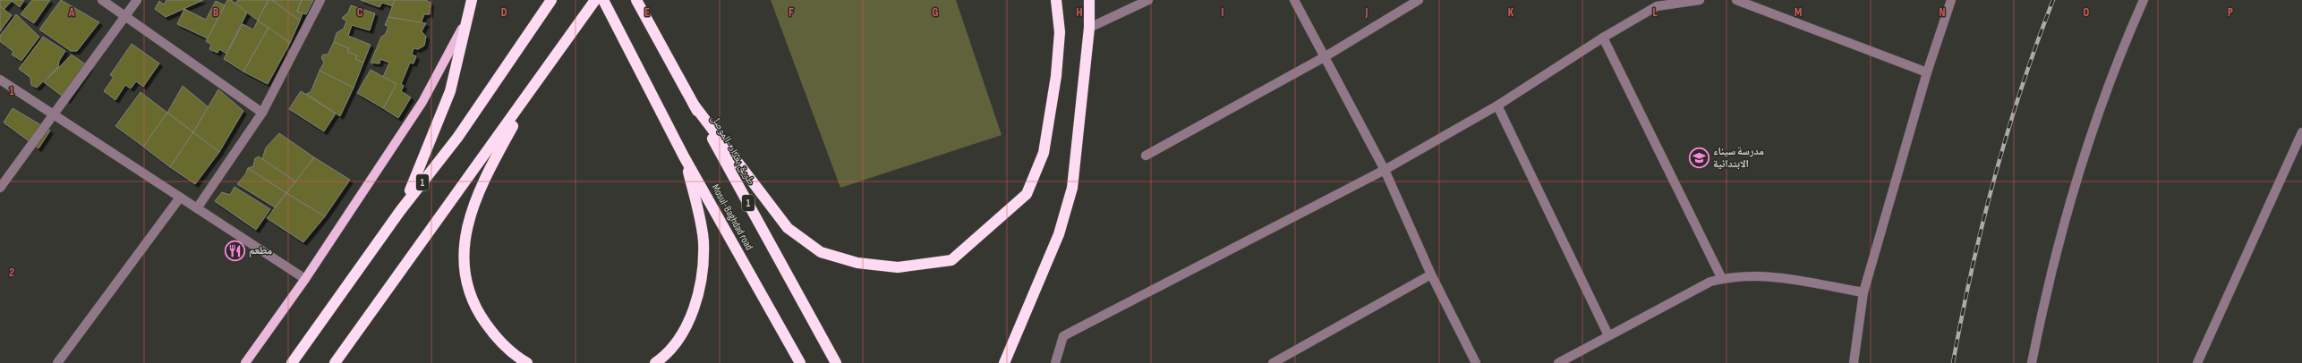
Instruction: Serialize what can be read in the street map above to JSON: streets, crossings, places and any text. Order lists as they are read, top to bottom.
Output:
{
  "streets": {
    "highway": ["طريق بغداد -الموصل", "1", "Mosul-Baghdad road"]
  },
  "places": {
    "school or university": ["مدرسة سيناء الابتدائية"],
    "restaurant": ["مطعم"]
  },
  "grid": {
    "columns": [
      "A",
      "B",
      "C",
      "D",
      "E",
      "F",
      "G",
      "H",
      "I",
      "J",
      "K",
      "L",
      "M",
      "N",
      "O",
      "P"
    ],
    "rows": ["1", "2"]
  }
}
